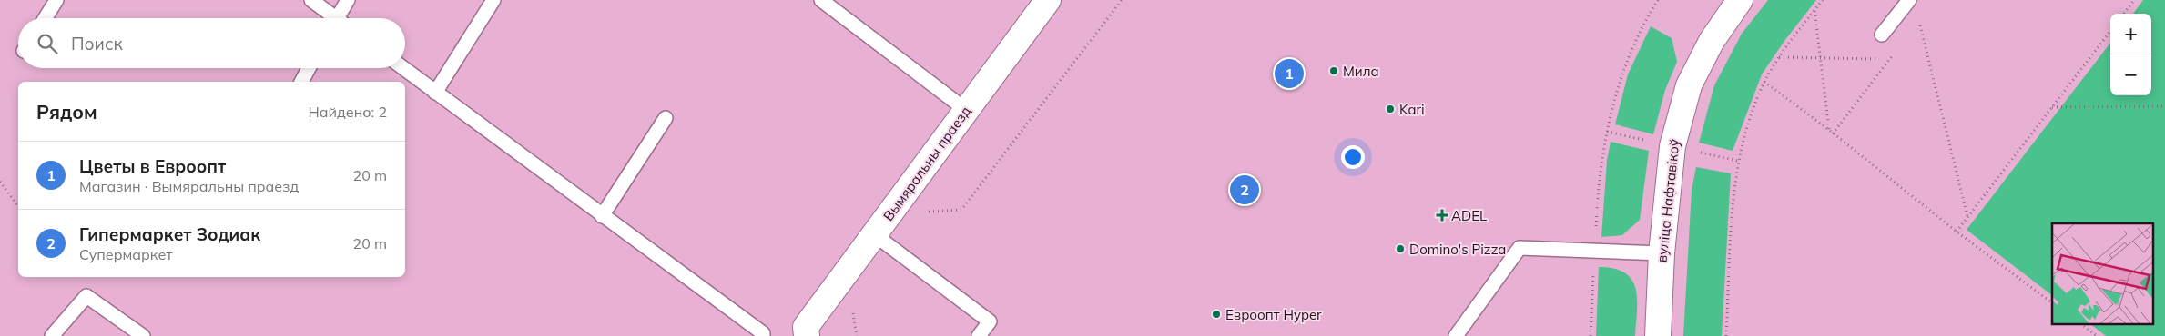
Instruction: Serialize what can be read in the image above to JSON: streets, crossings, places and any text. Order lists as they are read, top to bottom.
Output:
{
  "streets": {
    "street": ["Вымяральны праезд", "вуліца Нафтавікоў"]
  },
  "places": {
    "other": [
      "Мила",
      "Kari",
      "Domino's Pizza",
      "Евроопт Hyper"
    ],
    "health": ["ADEL"]
  },
  "page": {
    "map_buttons": ["+", "−"],
    "search": "Поиск",
    "pins": ["1", "2"],
    "heading": ["Рядом", "Найдено: 2"],
    "list": [
      {
        "mark": "1",
        "name": "Цветы в Евроопт",
        "note": "Магазин · Вымяральны праезд",
        "value": "20 m"
      },
      {
        "mark": "2",
        "name": "Гипермаркет Зодиак",
        "note": "Супермаркет",
        "value": "20 m"
      }
    ]
  }
}
